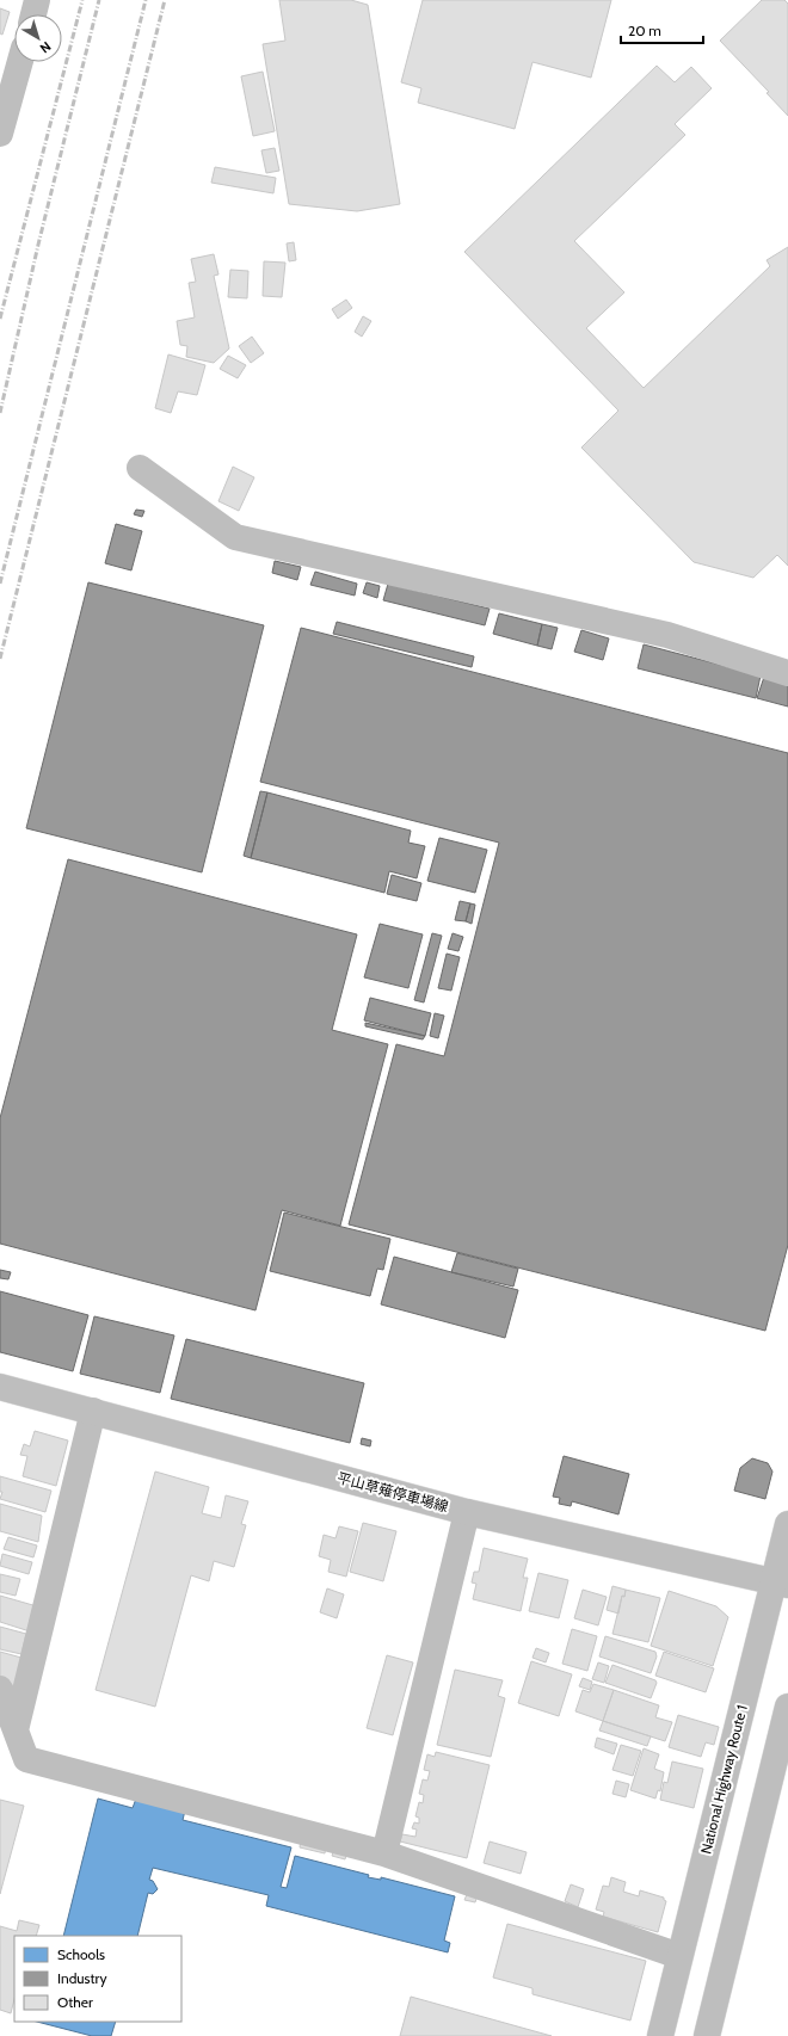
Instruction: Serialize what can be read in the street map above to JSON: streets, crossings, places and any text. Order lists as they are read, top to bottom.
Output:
{
  "streets": {
    "main road": ["平山草薙停車場線", "National Highway Route 1"]
  },
  "crossings": [
    ["平山草薙停車場線", "National Highway Route 1"]
  ],
  "legend": ["Schools", "Industry", "Other"],
  "scale_bar": "20 m",
  "north": "bottom right"
}
